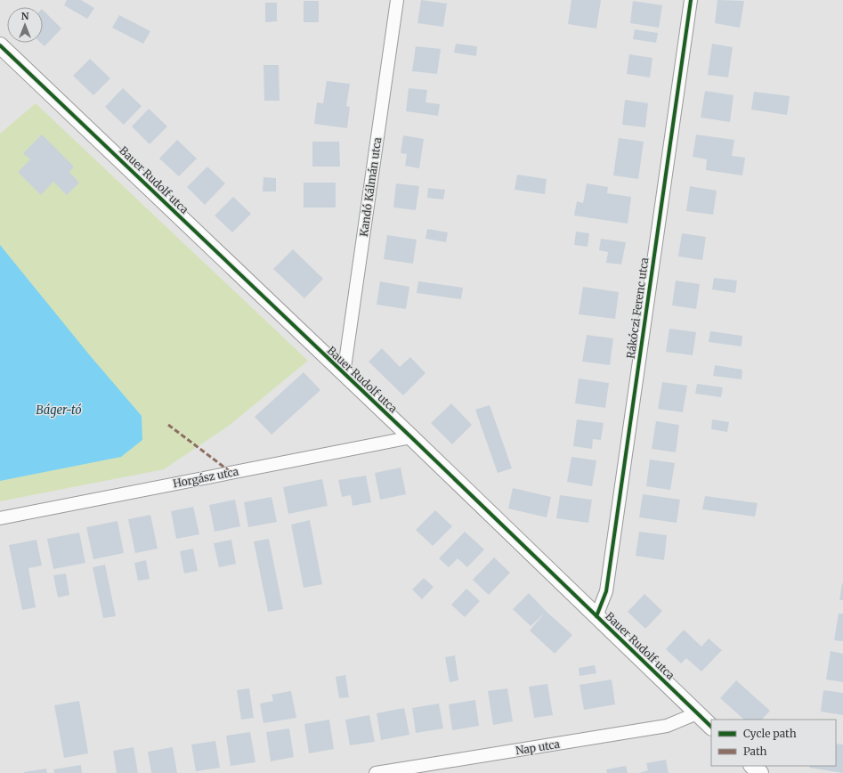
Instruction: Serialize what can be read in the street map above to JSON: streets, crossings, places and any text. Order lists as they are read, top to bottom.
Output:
{
  "streets": {
    "street": [
      "Bauer Rudolf utca",
      "Kandó Kálmán utca",
      "Rákóczi Ferenc utca",
      "Horgász utca",
      "Nap utca"
    ]
  },
  "crossings": [
    ["Bauer Rudolf utca", "Kandó Kálmán utca"],
    ["Bauer Rudolf utca", "Rákóczi Ferenc utca"],
    ["Bauer Rudolf utca", "Horgász utca"],
    ["Bauer Rudolf utca", "Nap utca"]
  ],
  "water": ["Báger-tó"],
  "legend": ["Cycle path", "Path"],
  "north": "top"
}
